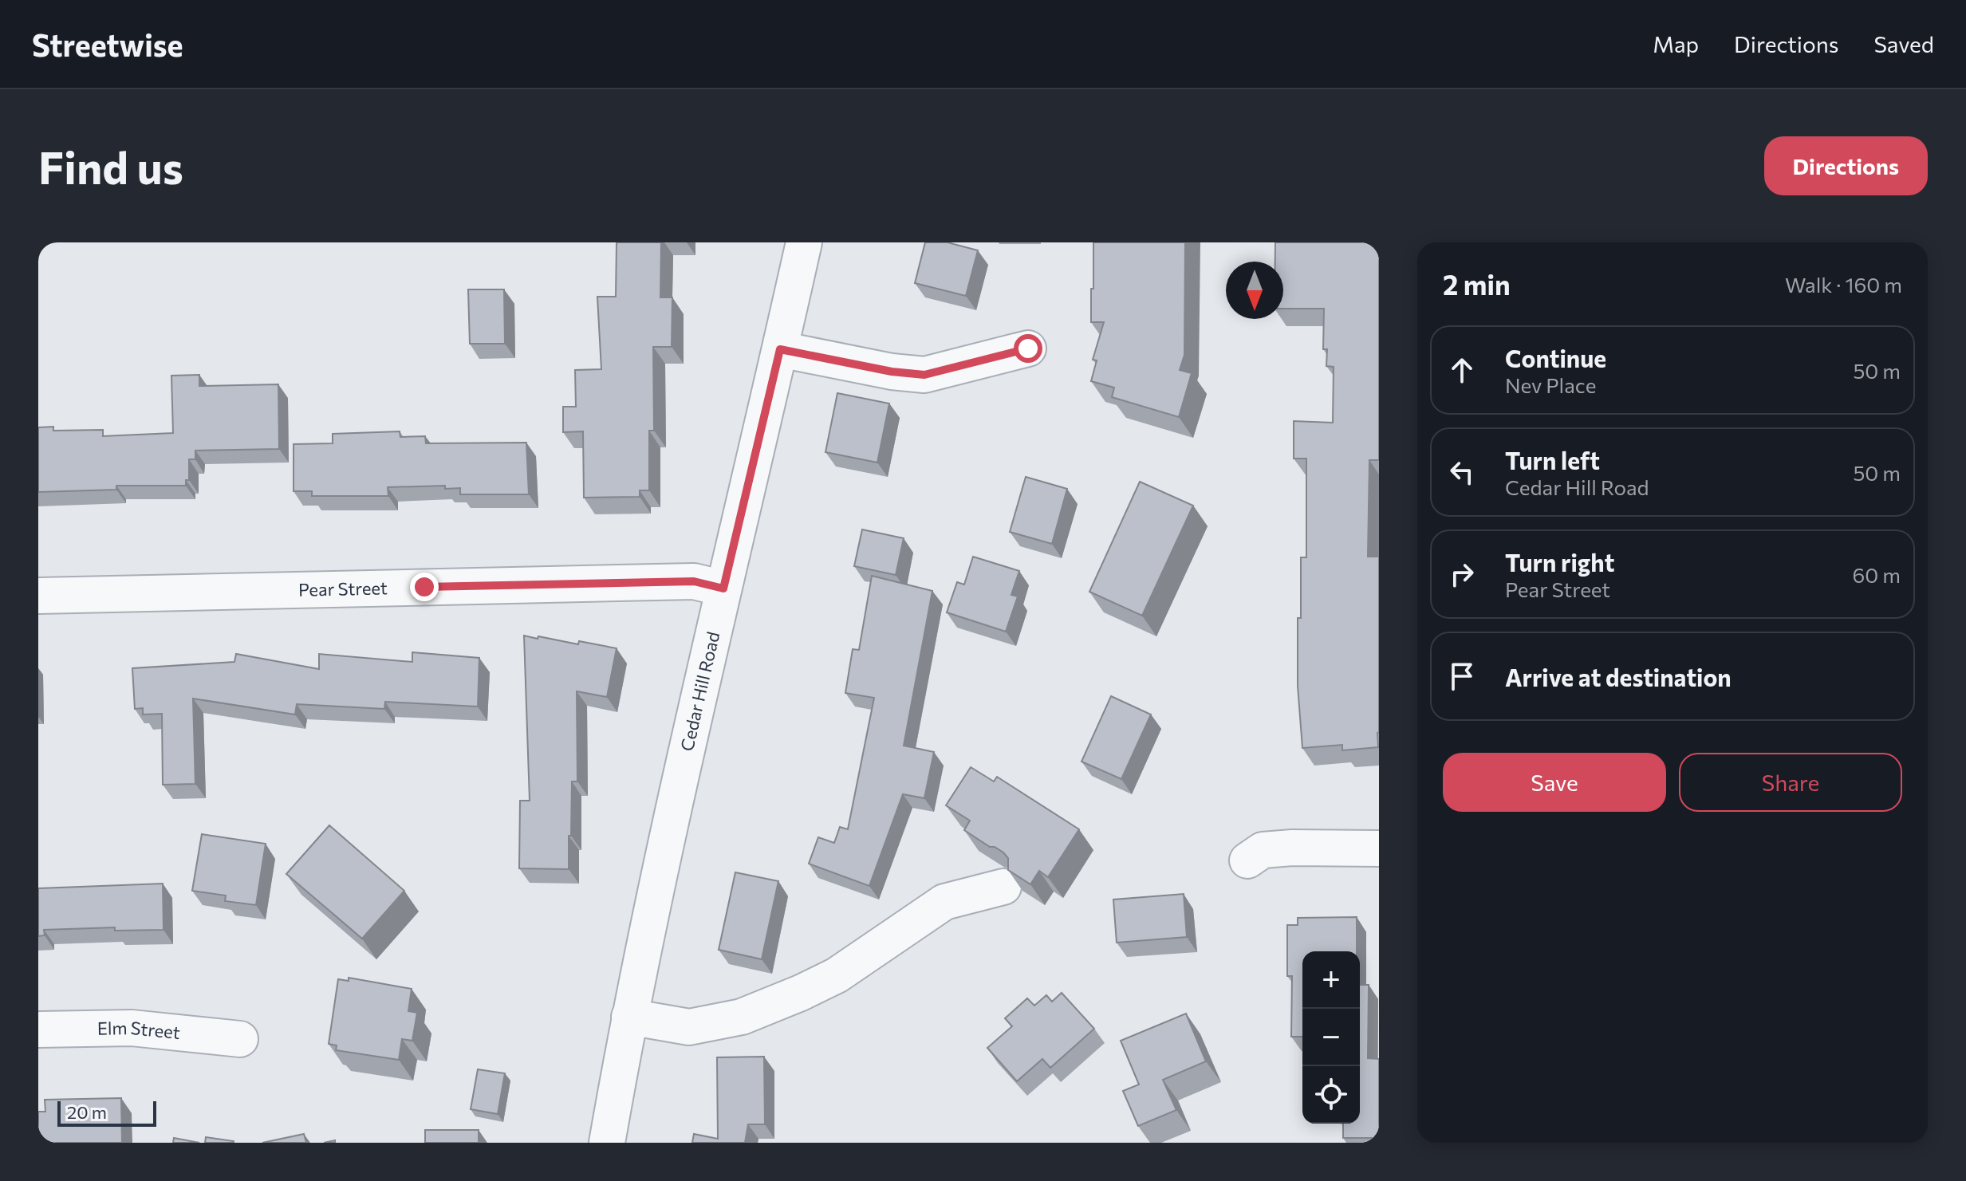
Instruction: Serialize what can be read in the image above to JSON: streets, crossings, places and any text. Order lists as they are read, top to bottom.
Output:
{
  "streets": {
    "street": ["Pear Street", "Cedar Hill Road", "Elm Street"]
  },
  "crossings": [
    ["Pear Street", "Cedar Hill Road"]
  ],
  "scale_bar": "20 m",
  "north": "bottom",
  "page": {
    "header": "Streetwise",
    "nav": ["Map", "Directions", "Saved"],
    "buttons": [
      "Directions",
      ["Save", "Share"]
    ],
    "title": "Find us",
    "heading": ["2 min", "Walk · 160 m"],
    "list": [
      ["Continue", "Nev Place", "50 m"],
      ["Turn left", "Cedar Hill Road", "50 m"],
      ["Turn right", "Pear Street", "60 m"],
      "Arrive at destination"
    ],
    "map_buttons": ["+", "−"],
    "scale": "20 m"
  }
}
